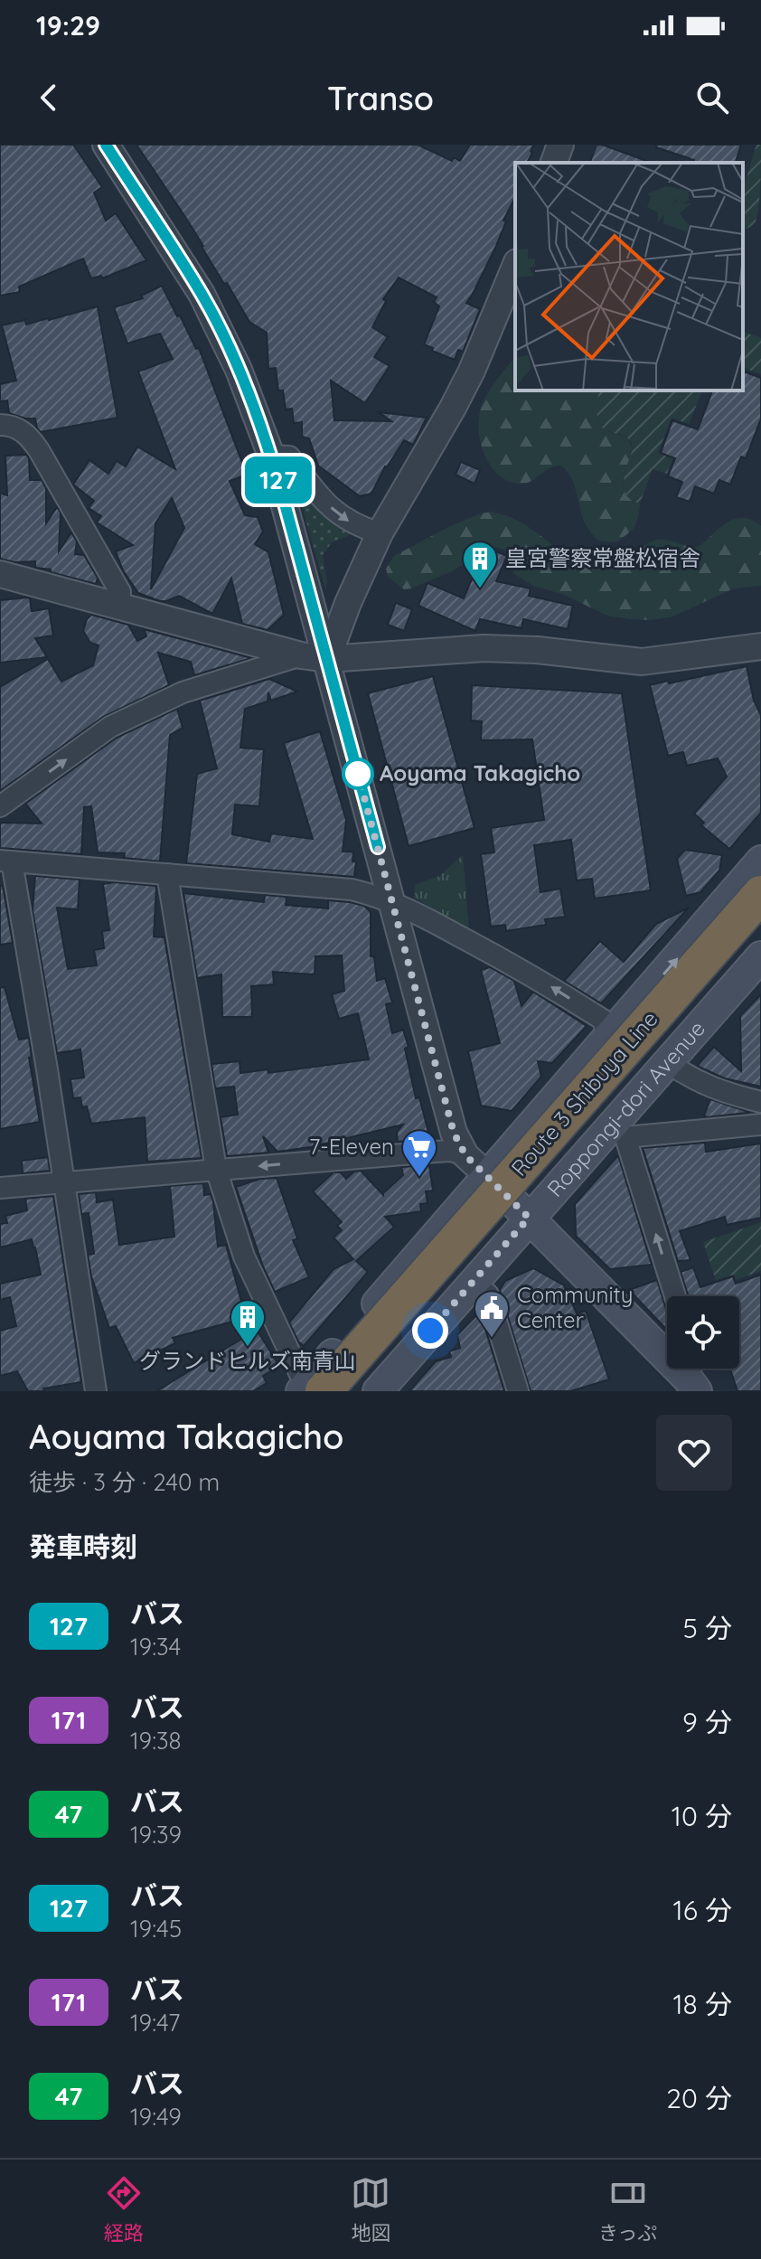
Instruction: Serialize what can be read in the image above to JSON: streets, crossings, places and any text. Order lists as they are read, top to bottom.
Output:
{
  "streets": {
    "highway": ["Route 3 Shibuya Line"],
    "main road": ["Roppongi-dori Avenue"]
  },
  "places": {
    "building": ["皇宮警察常盤松宿舎", "グランドヒルズ南青山"],
    "other": ["Aoyama Takagicho"],
    "supermarket": ["7-Eleven"],
    "public building": ["Community Center"]
  },
  "lines": ["bus line 127"],
  "page": {
    "status": "19:29",
    "header": "Transo",
    "on_map": "127",
    "heading": [
      ["Aoyama Takagicho", "徒歩 · 3 分 · 240 m"],
      "発車時刻"
    ],
    "list": [
      {
        "mark": "127",
        "name": "バス",
        "note": "19:34",
        "value": "5 分"
      },
      {
        "mark": "171",
        "name": "バス",
        "note": "19:38",
        "value": "9 分"
      },
      {
        "mark": "47",
        "name": "バス",
        "note": "19:39",
        "value": "10 分"
      },
      {
        "mark": "127",
        "name": "バス",
        "note": "19:45",
        "value": "16 分"
      },
      {
        "mark": "171",
        "name": "バス",
        "note": "19:47",
        "value": "18 分"
      },
      {
        "mark": "47",
        "name": "バス",
        "note": "19:49",
        "value": "20 分"
      }
    ],
    "tabs": ["経路", "地図", "きっぷ"]
  }
}
